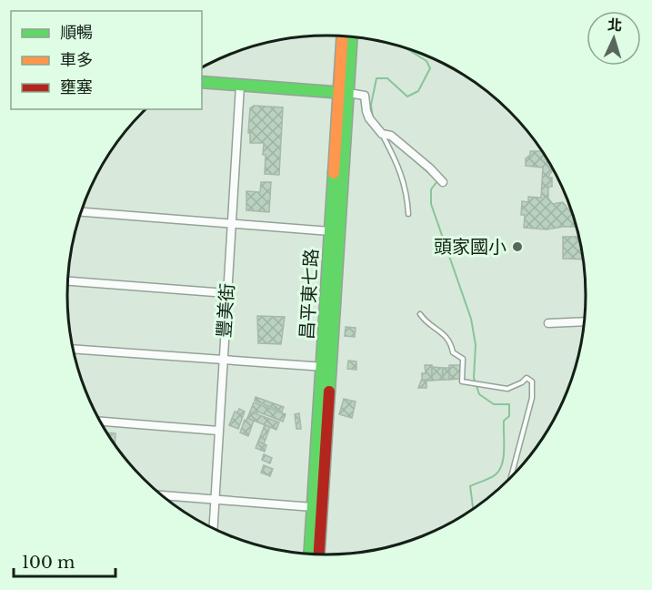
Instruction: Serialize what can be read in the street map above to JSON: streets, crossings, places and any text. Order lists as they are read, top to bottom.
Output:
{
  "streets": {
    "street": ["昌平東七路", "豐美街"]
  },
  "places": ["頭家國小"],
  "legend": ["順暢", "車多", "壅塞"],
  "scale_bar": "100 m",
  "north": "top"
}
